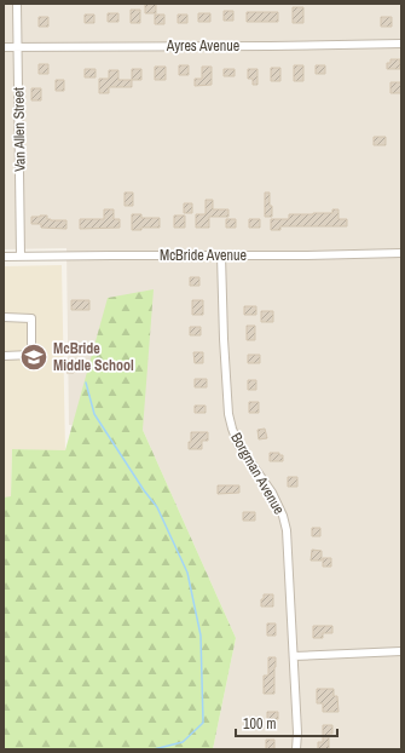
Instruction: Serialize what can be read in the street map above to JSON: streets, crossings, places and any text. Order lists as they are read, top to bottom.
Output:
{
  "streets": {
    "street": [
      "Ayres Avenue",
      "Van Allen Street",
      "McBride Avenue",
      "Borgman Avenue"
    ]
  },
  "crossings": [
    ["Ayres Avenue", "Van Allen Street"],
    ["Van Allen Street", "McBride Avenue"],
    ["McBride Avenue", "Borgman Avenue"]
  ],
  "places": {
    "school or university": ["McBride Middle School"]
  },
  "scale_bar": "100 m"
}
